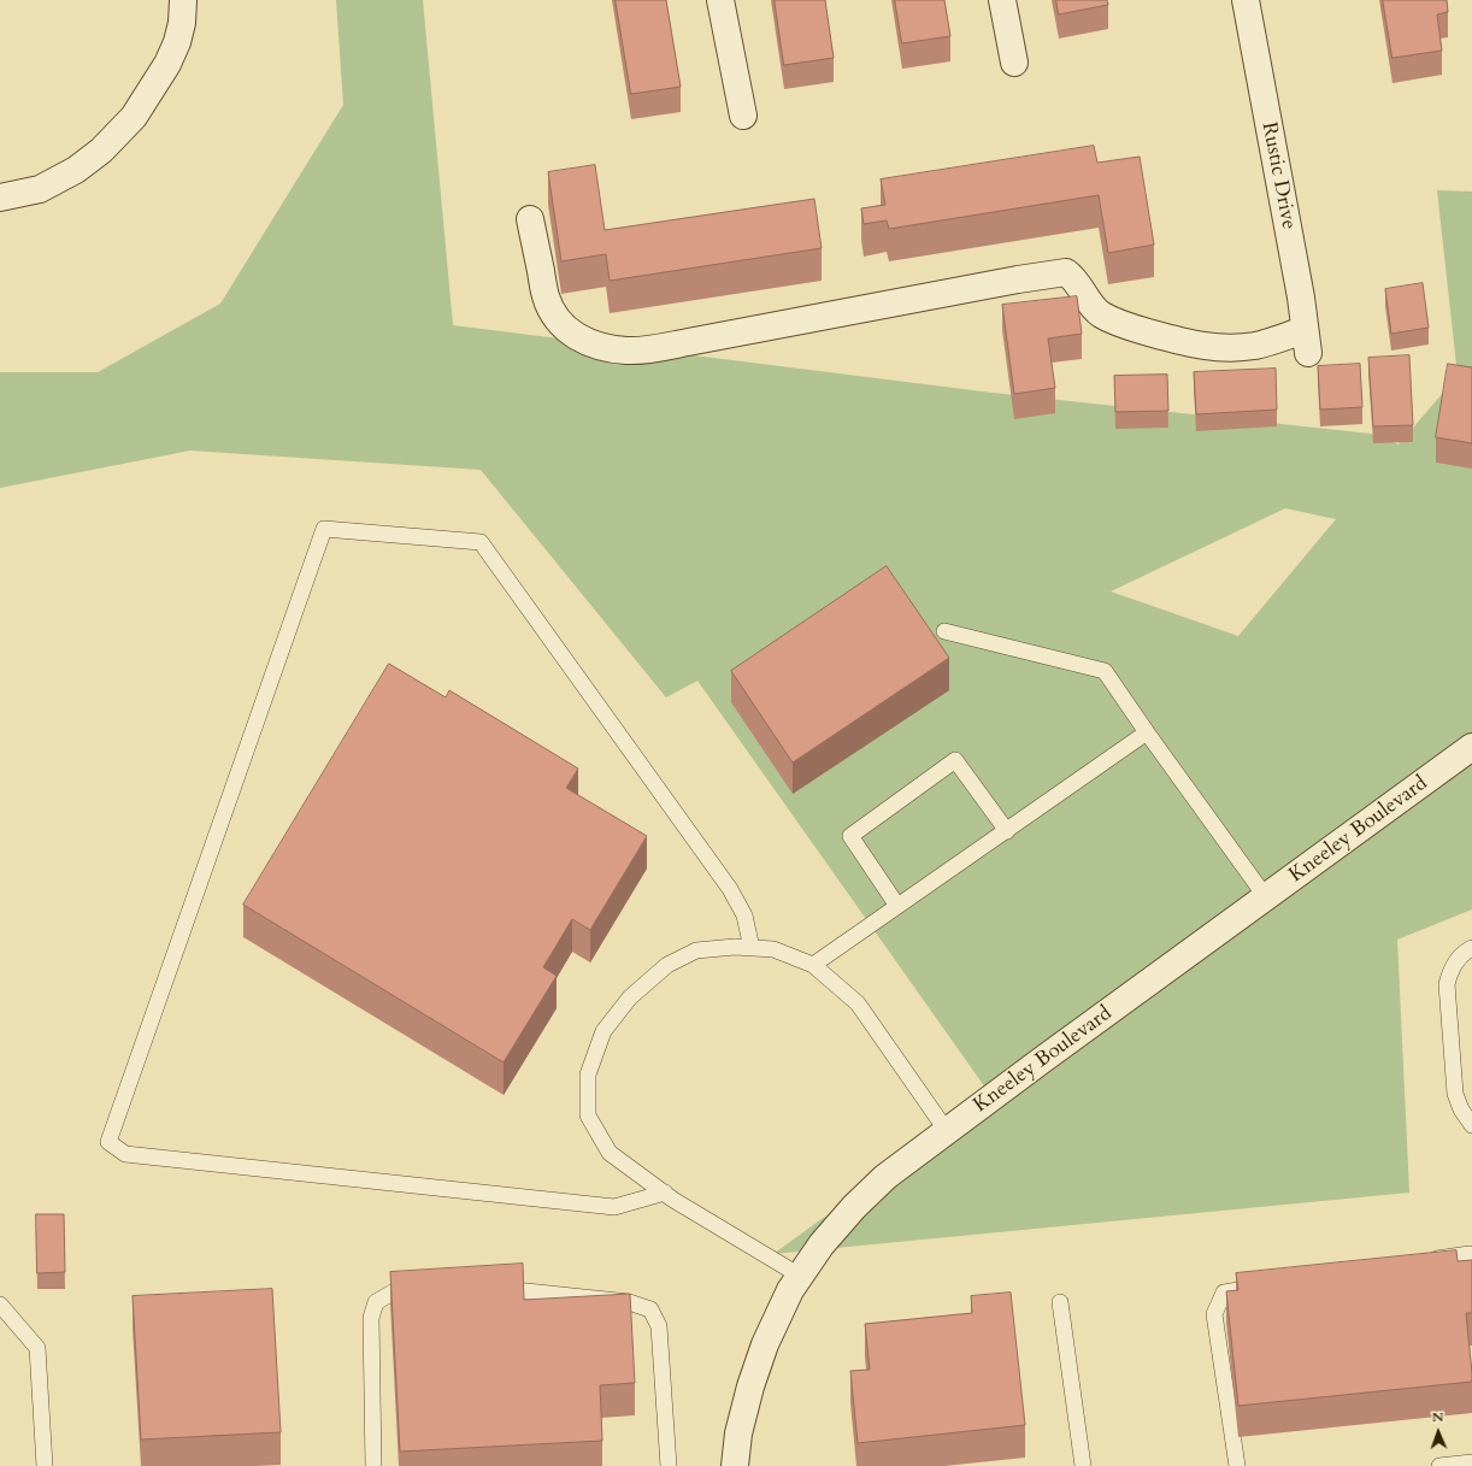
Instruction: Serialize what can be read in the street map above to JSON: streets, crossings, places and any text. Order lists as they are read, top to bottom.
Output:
{
  "streets": {
    "street": ["Rustic Drive", "Kneeley Boulevard"]
  },
  "north": "top"
}
